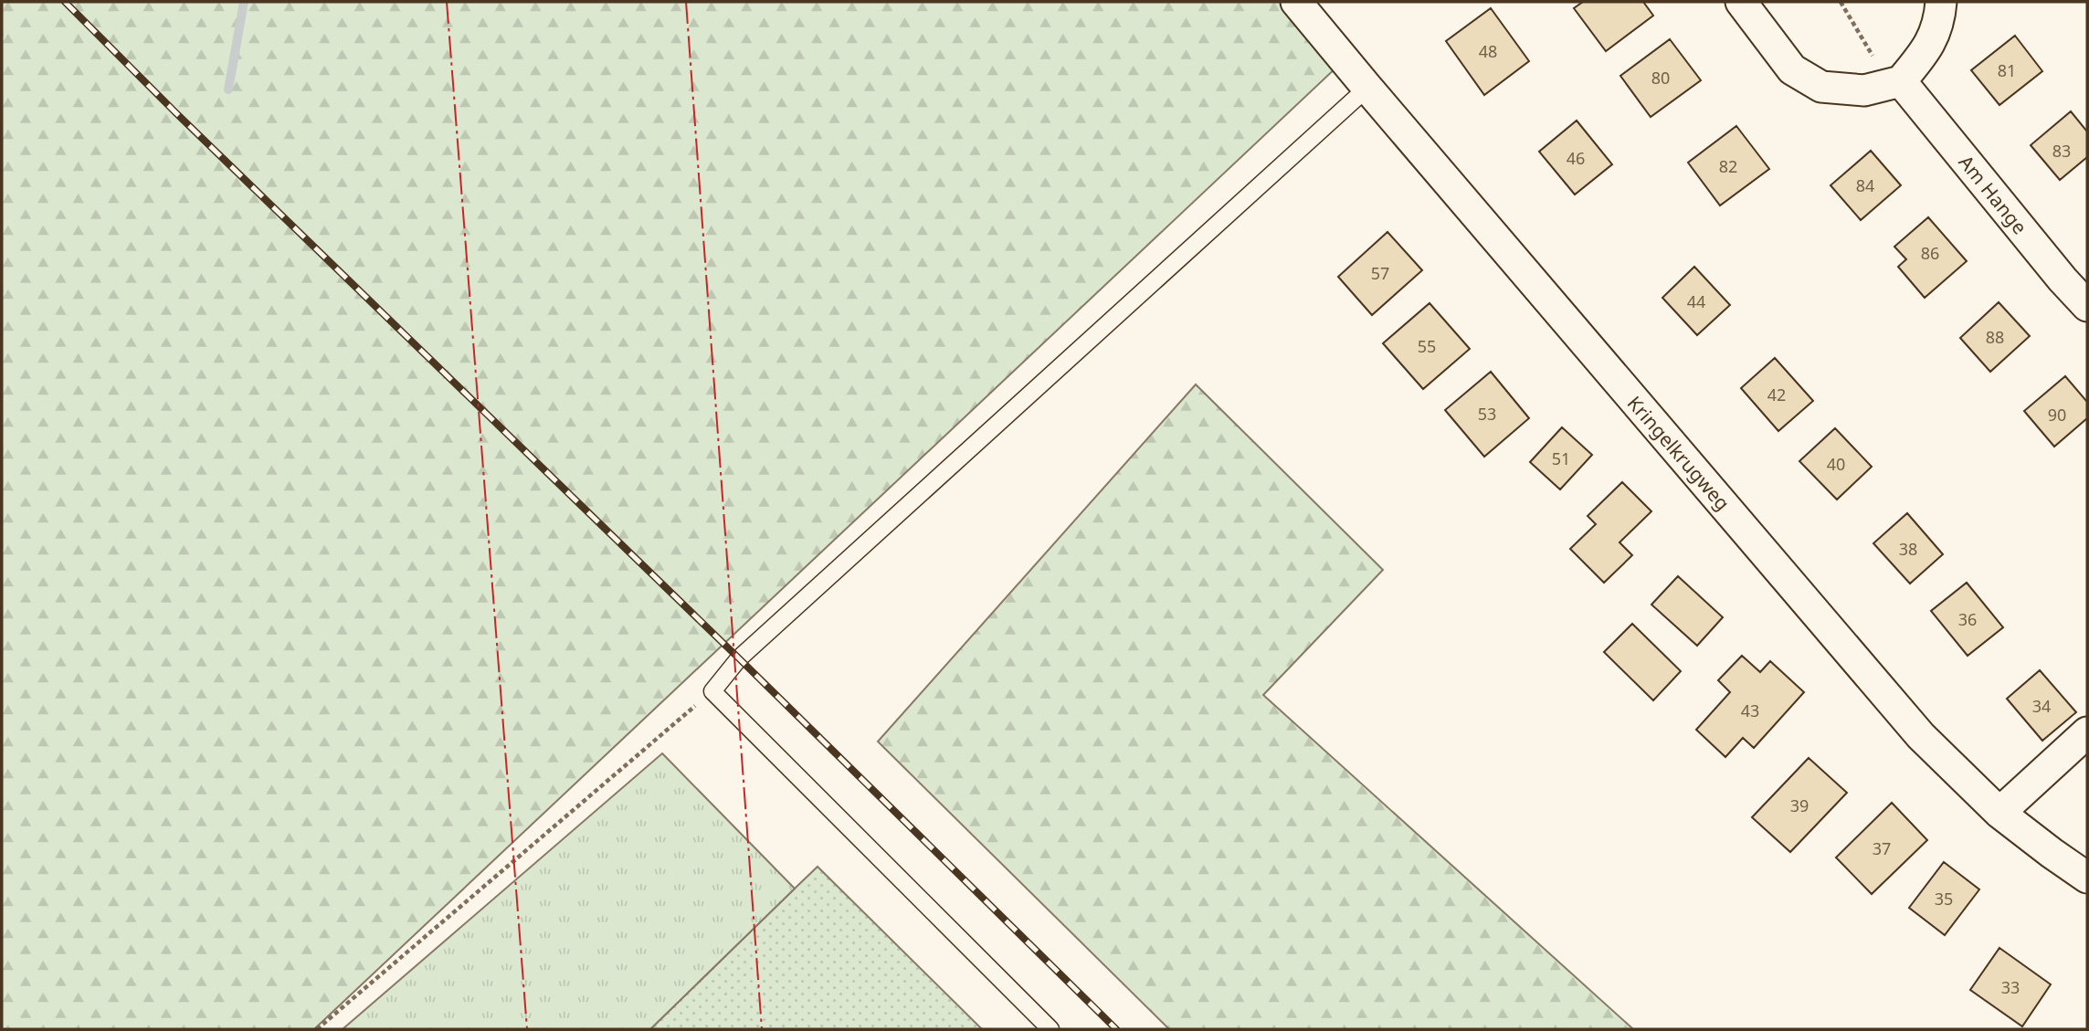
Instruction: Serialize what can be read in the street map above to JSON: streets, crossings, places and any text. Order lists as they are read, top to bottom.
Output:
{
  "streets": {
    "street": ["Am Hange", "Kringelkrugweg"]
  },
  "house_numbers": [
    "48",
    "81",
    "80",
    "83",
    "46",
    "82",
    "84",
    "86",
    "57",
    "44",
    "88",
    "55",
    "42",
    "53",
    "90",
    "51",
    "40",
    "38",
    "36",
    "34",
    "43",
    "39",
    "37",
    "35",
    "33"
  ]
}
